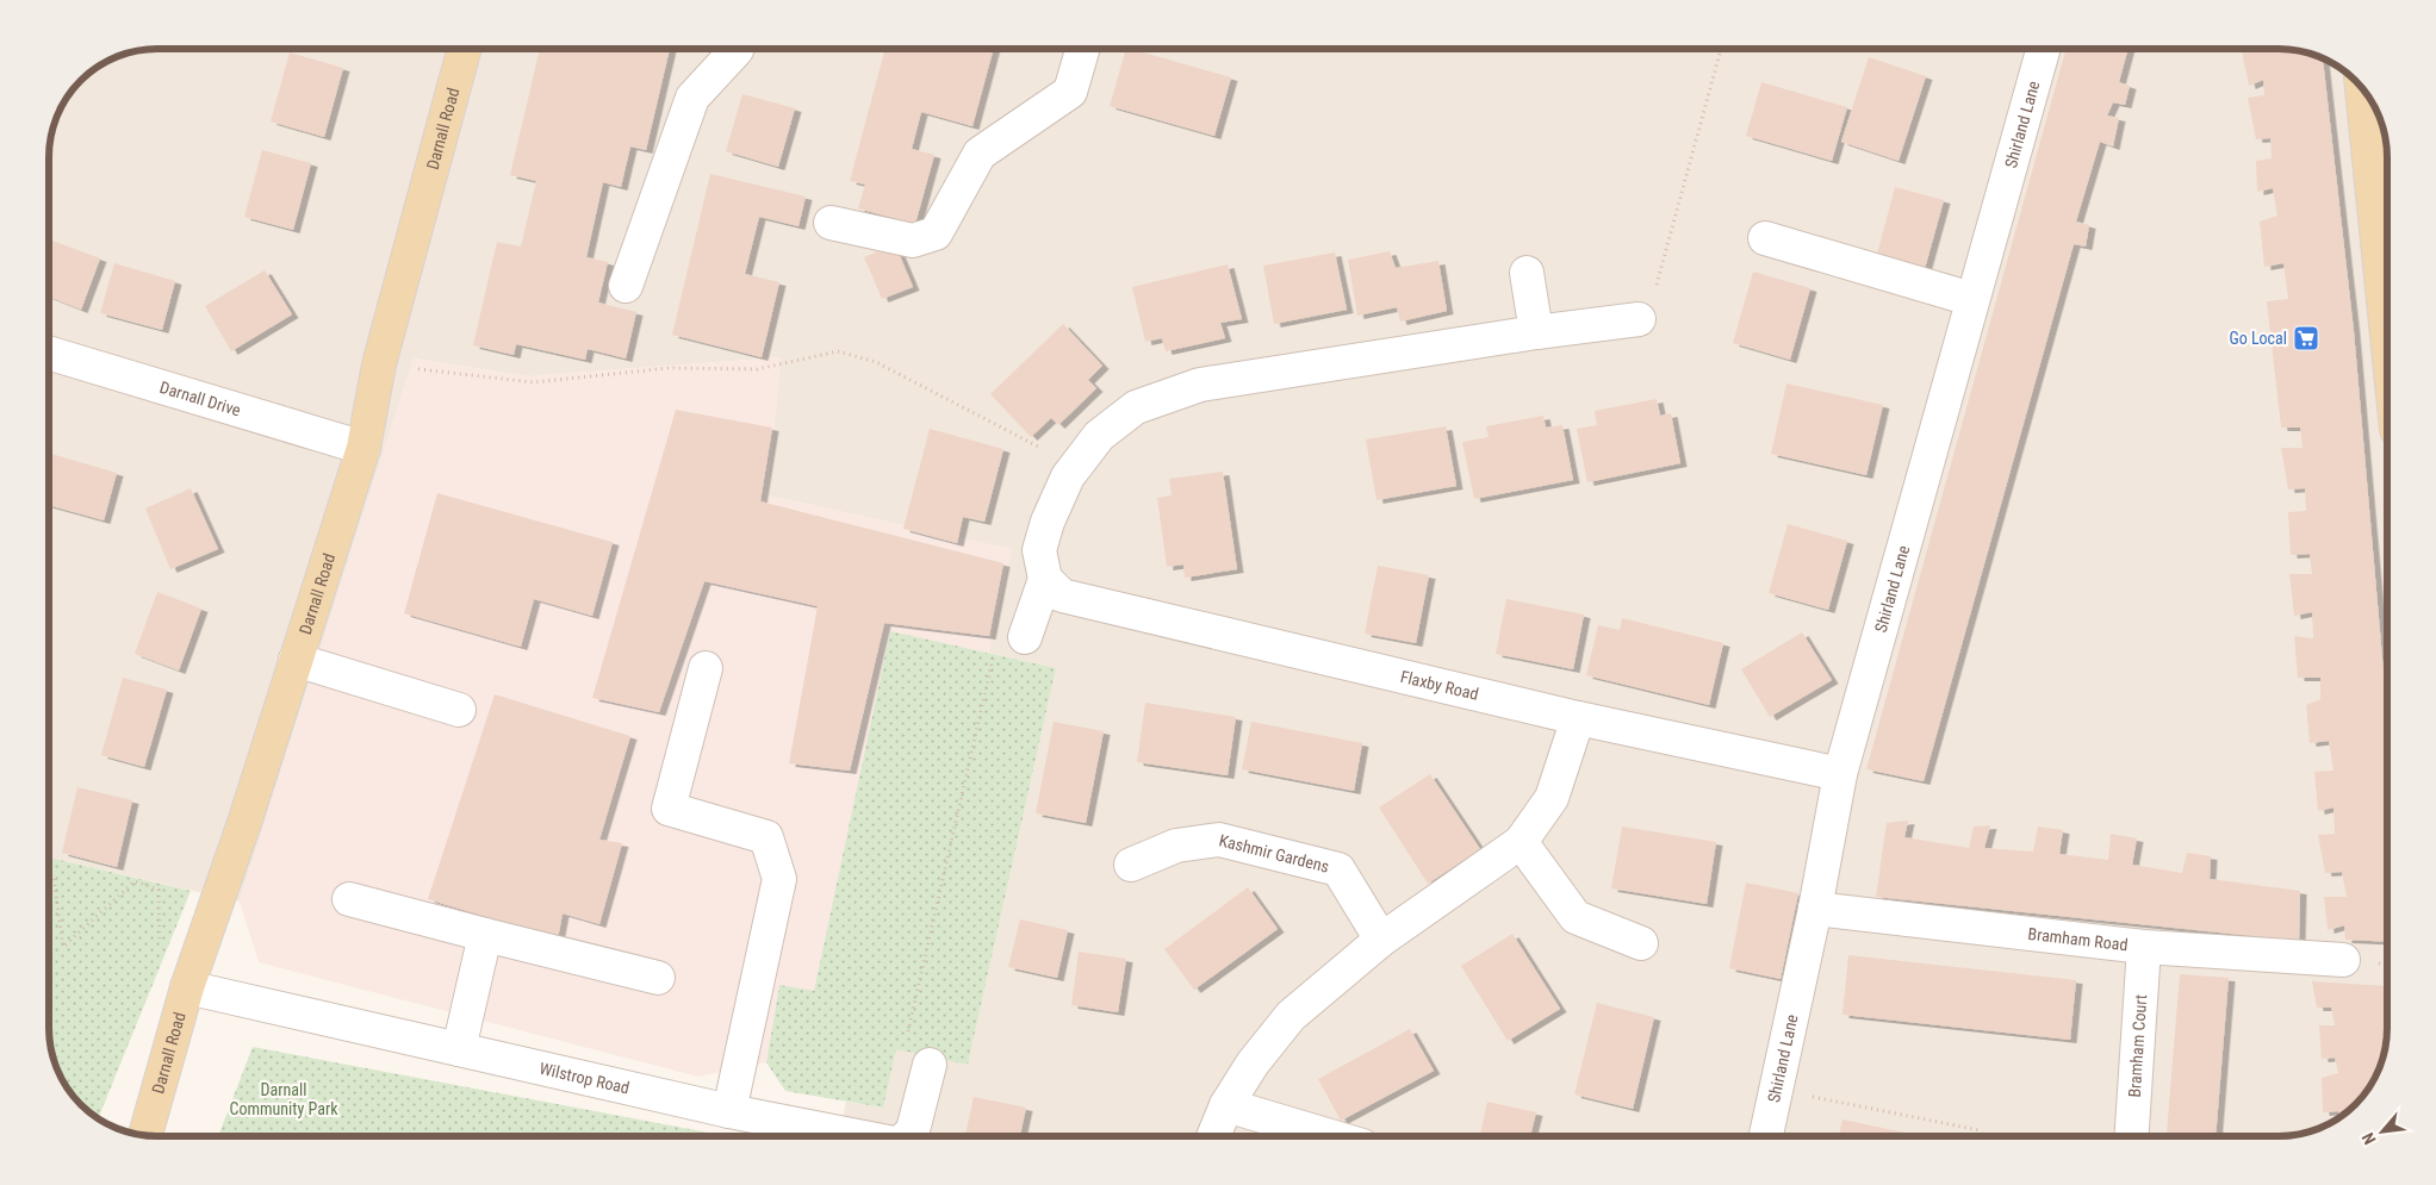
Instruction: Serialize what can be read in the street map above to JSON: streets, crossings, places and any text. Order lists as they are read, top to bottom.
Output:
{
  "streets": {
    "main road": ["Darnall Road"],
    "street": [
      "Shirland Lane",
      "Darnall Drive",
      "Flaxby Road",
      "Kashmir Gardens",
      "Bramham Road",
      "Bramham Court",
      "Wilstrop Road"
    ]
  },
  "crossings": [
    ["Shirland Lane", "Flaxby Road"],
    ["Shirland Lane", "Bramham Road"],
    ["Darnall Road", "Darnall Drive"],
    ["Darnall Road", "Wilstrop Road"],
    ["Bramham Road", "Bramham Court"]
  ],
  "parks": ["Darnall Community Park"],
  "places": {
    "supermarket": ["Go Local"]
  },
  "north": "bottom left"
}
